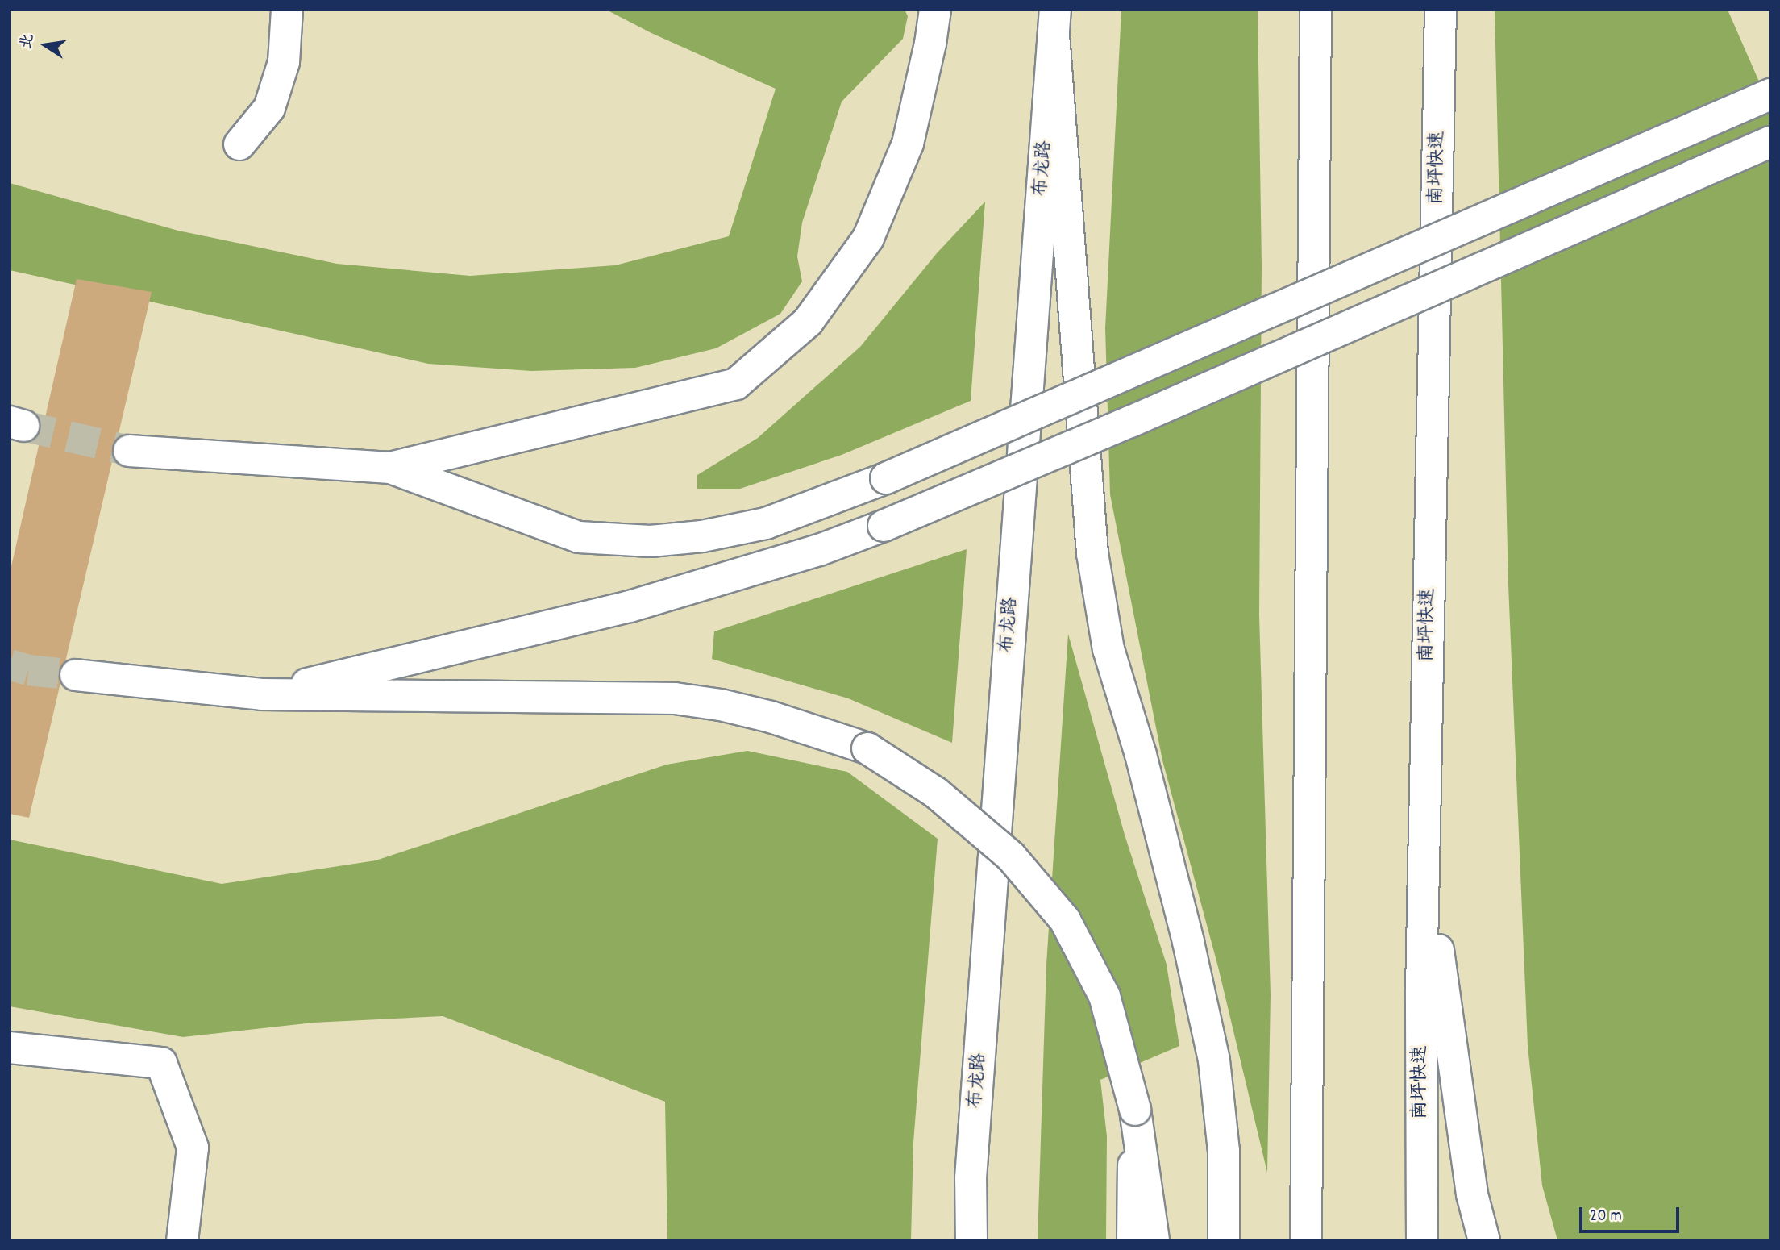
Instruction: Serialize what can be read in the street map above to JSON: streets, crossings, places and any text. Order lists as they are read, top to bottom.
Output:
{
  "streets": {
    "main road": ["南坪快速", "布龙路"]
  },
  "scale_bar": "20 m",
  "north": "left"
}
